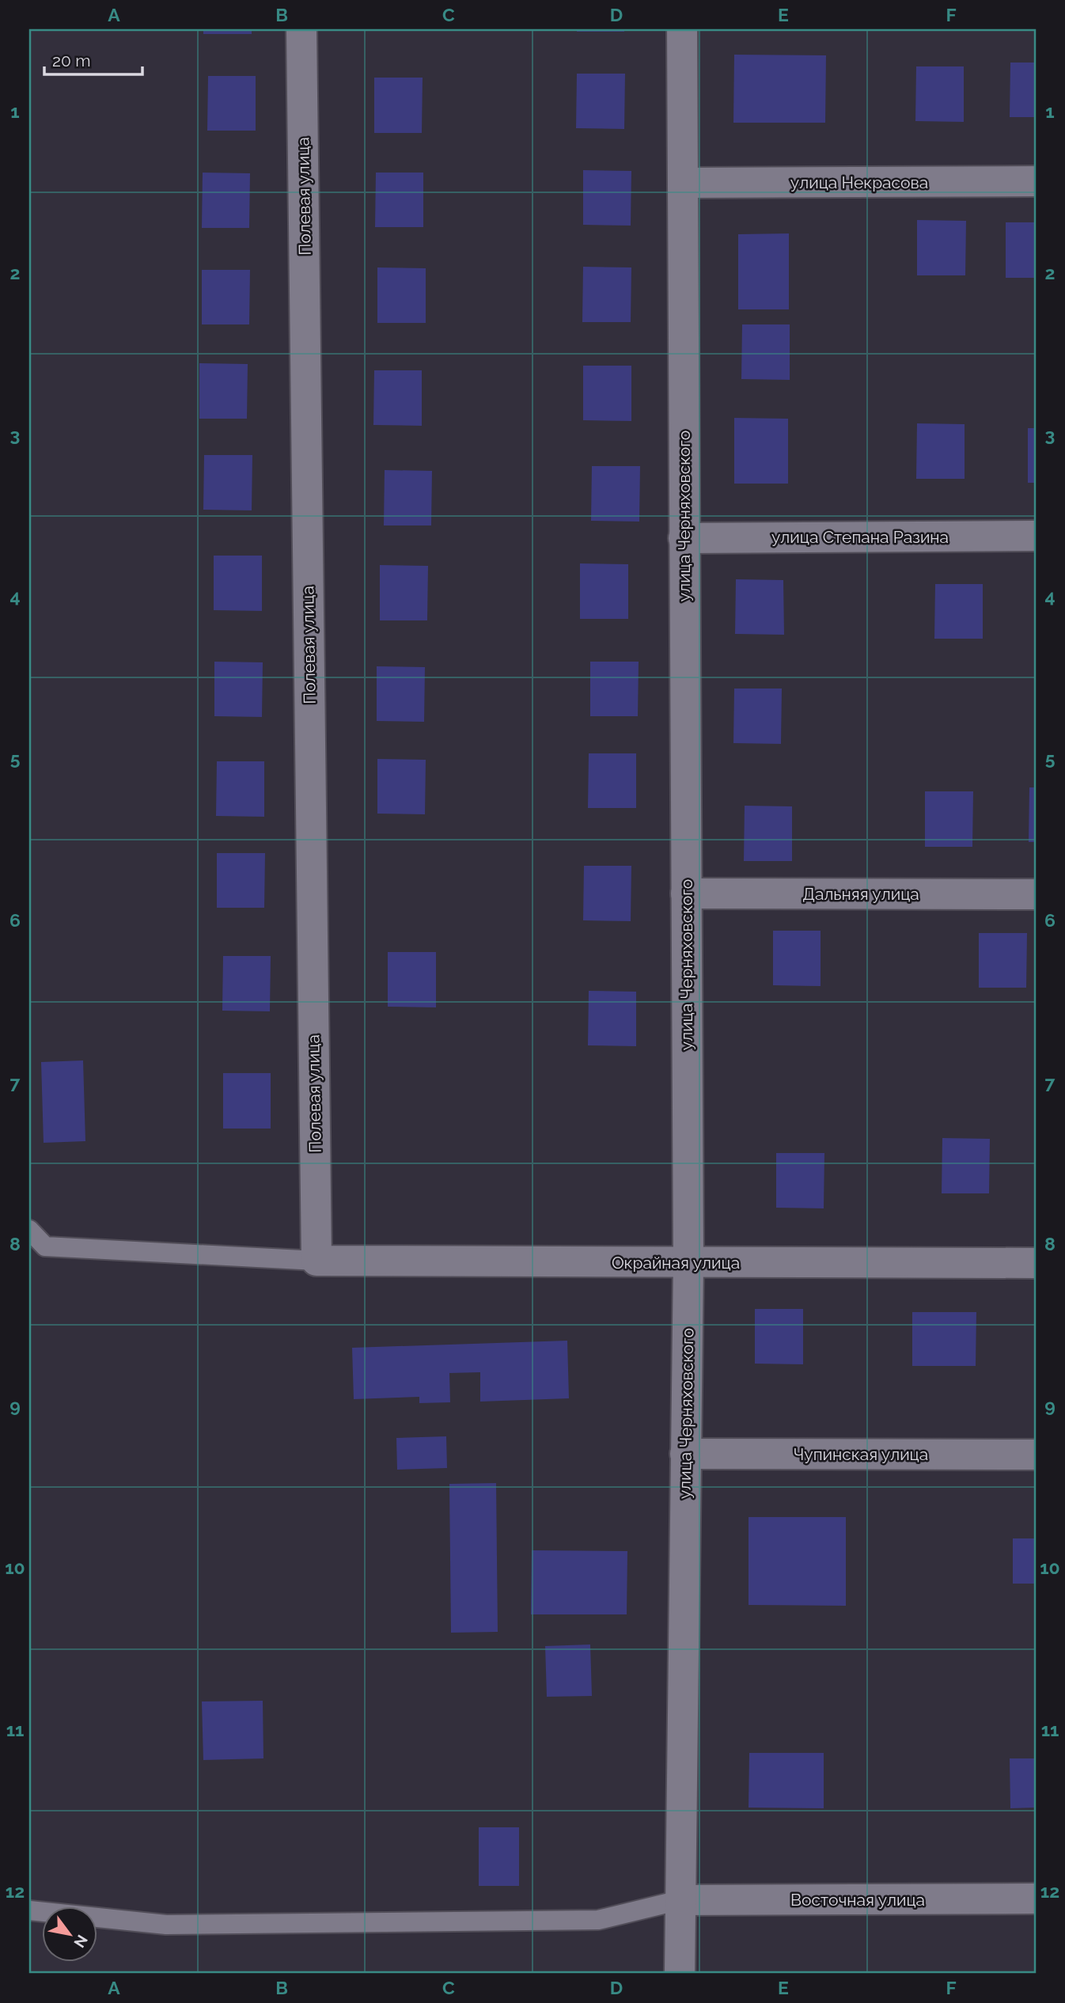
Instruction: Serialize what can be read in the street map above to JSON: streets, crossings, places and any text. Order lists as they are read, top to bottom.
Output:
{
  "streets": {
    "street": [
      "улица Некрасова",
      "Полевая улица",
      "улица Черняховского",
      "улица Степана Разина",
      "Дальняя улица",
      "Окрайная улица",
      "Чупинская улица",
      "Восточная улица"
    ]
  },
  "crossings": [
    ["улица Некрасова", "улица Черняховского"],
    ["Полевая улица", "Окрайная улица"],
    ["улица Черняховского", "улица Степана Разина"],
    ["улица Черняховского", "Дальняя улица"],
    ["улица Черняховского", "Окрайная улица"],
    ["улица Черняховского", "Чупинская улица"],
    ["улица Черняховского", "Восточная улица"]
  ],
  "scale_bar": "20 m",
  "north": "bottom right",
  "grid": {
    "columns": [
      "A",
      "B",
      "C",
      "D",
      "E",
      "F"
    ],
    "rows": [
      "1",
      "2",
      "3",
      "4",
      "5",
      "6",
      "7",
      "8",
      "9",
      "10",
      "11",
      "12"
    ]
  }
}
